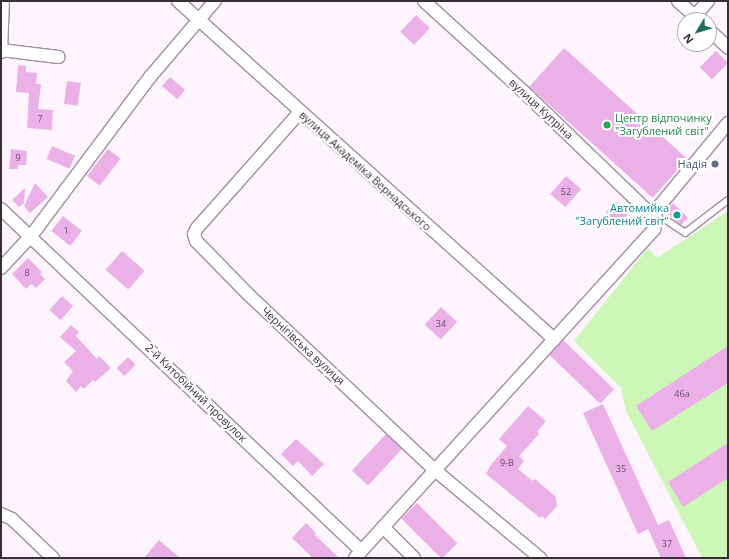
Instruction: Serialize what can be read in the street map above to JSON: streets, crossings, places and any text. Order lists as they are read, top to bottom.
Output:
{
  "streets": {
    "street": [
      "вулиця Купріна",
      "вулиця Академіка Вернадського",
      "Чернігівська вулиця",
      "2-й Китобійний провулок"
    ]
  },
  "crossings": [
    ["вулиця Академіка Вернадського", "Чернігівська вулиця"]
  ],
  "places": ["Центр відпочинку \"Загублений світ\"", "Надія", "Автомийка \"Загублений світ\""],
  "house_numbers": [
    "7",
    "9",
    "52",
    "1",
    "8",
    "34",
    "46а",
    "9-В",
    "35",
    "37"
  ],
  "north": "bottom left"
}
